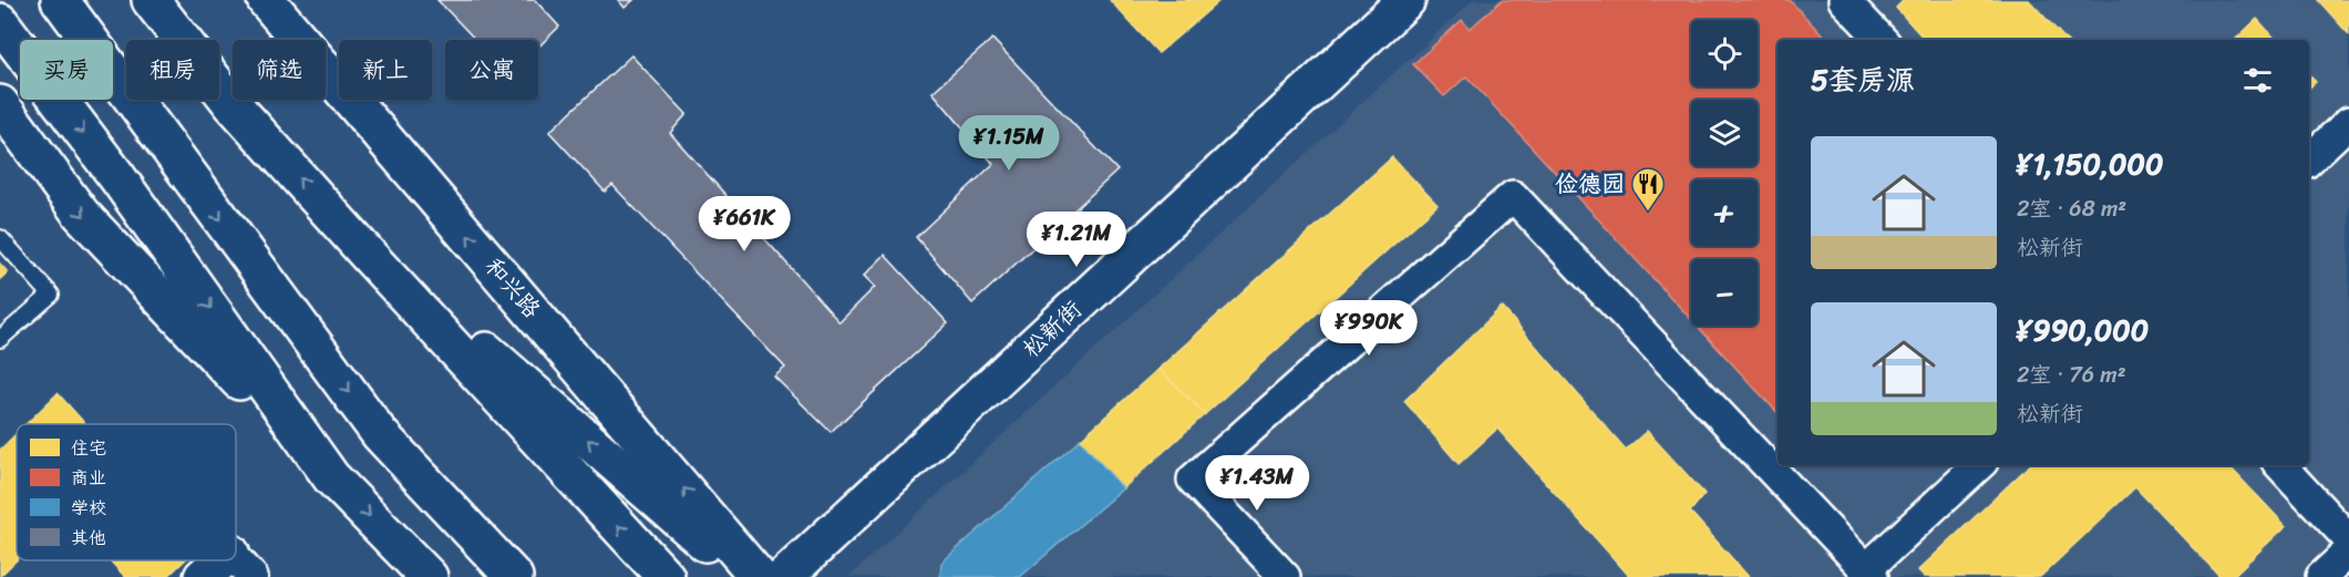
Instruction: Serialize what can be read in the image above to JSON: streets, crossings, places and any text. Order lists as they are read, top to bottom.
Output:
{
  "streets": {
    "main road": ["和兴路", "松新街"]
  },
  "places": {
    "restaurant": ["俭德园"]
  },
  "legend": [
    "住宅",
    "商业",
    "学校",
    "其他"
  ],
  "page": {
    "map_buttons": ["+", "−"],
    "chip": [
      "买房",
      "租房",
      "筛选",
      "新上",
      "公寓"
    ],
    "heading": "5套房源",
    "price": [
      "¥1.15M",
      "¥661K",
      "¥1.21M",
      "¥990K",
      "¥1.43M"
    ],
    "list": [
      {
        "name": "¥1,150,000",
        "note": "2室 · 68 m² · 松新街"
      },
      {
        "name": "¥990,000",
        "note": "2室 · 76 m² · 松新街"
      }
    ]
  }
}
